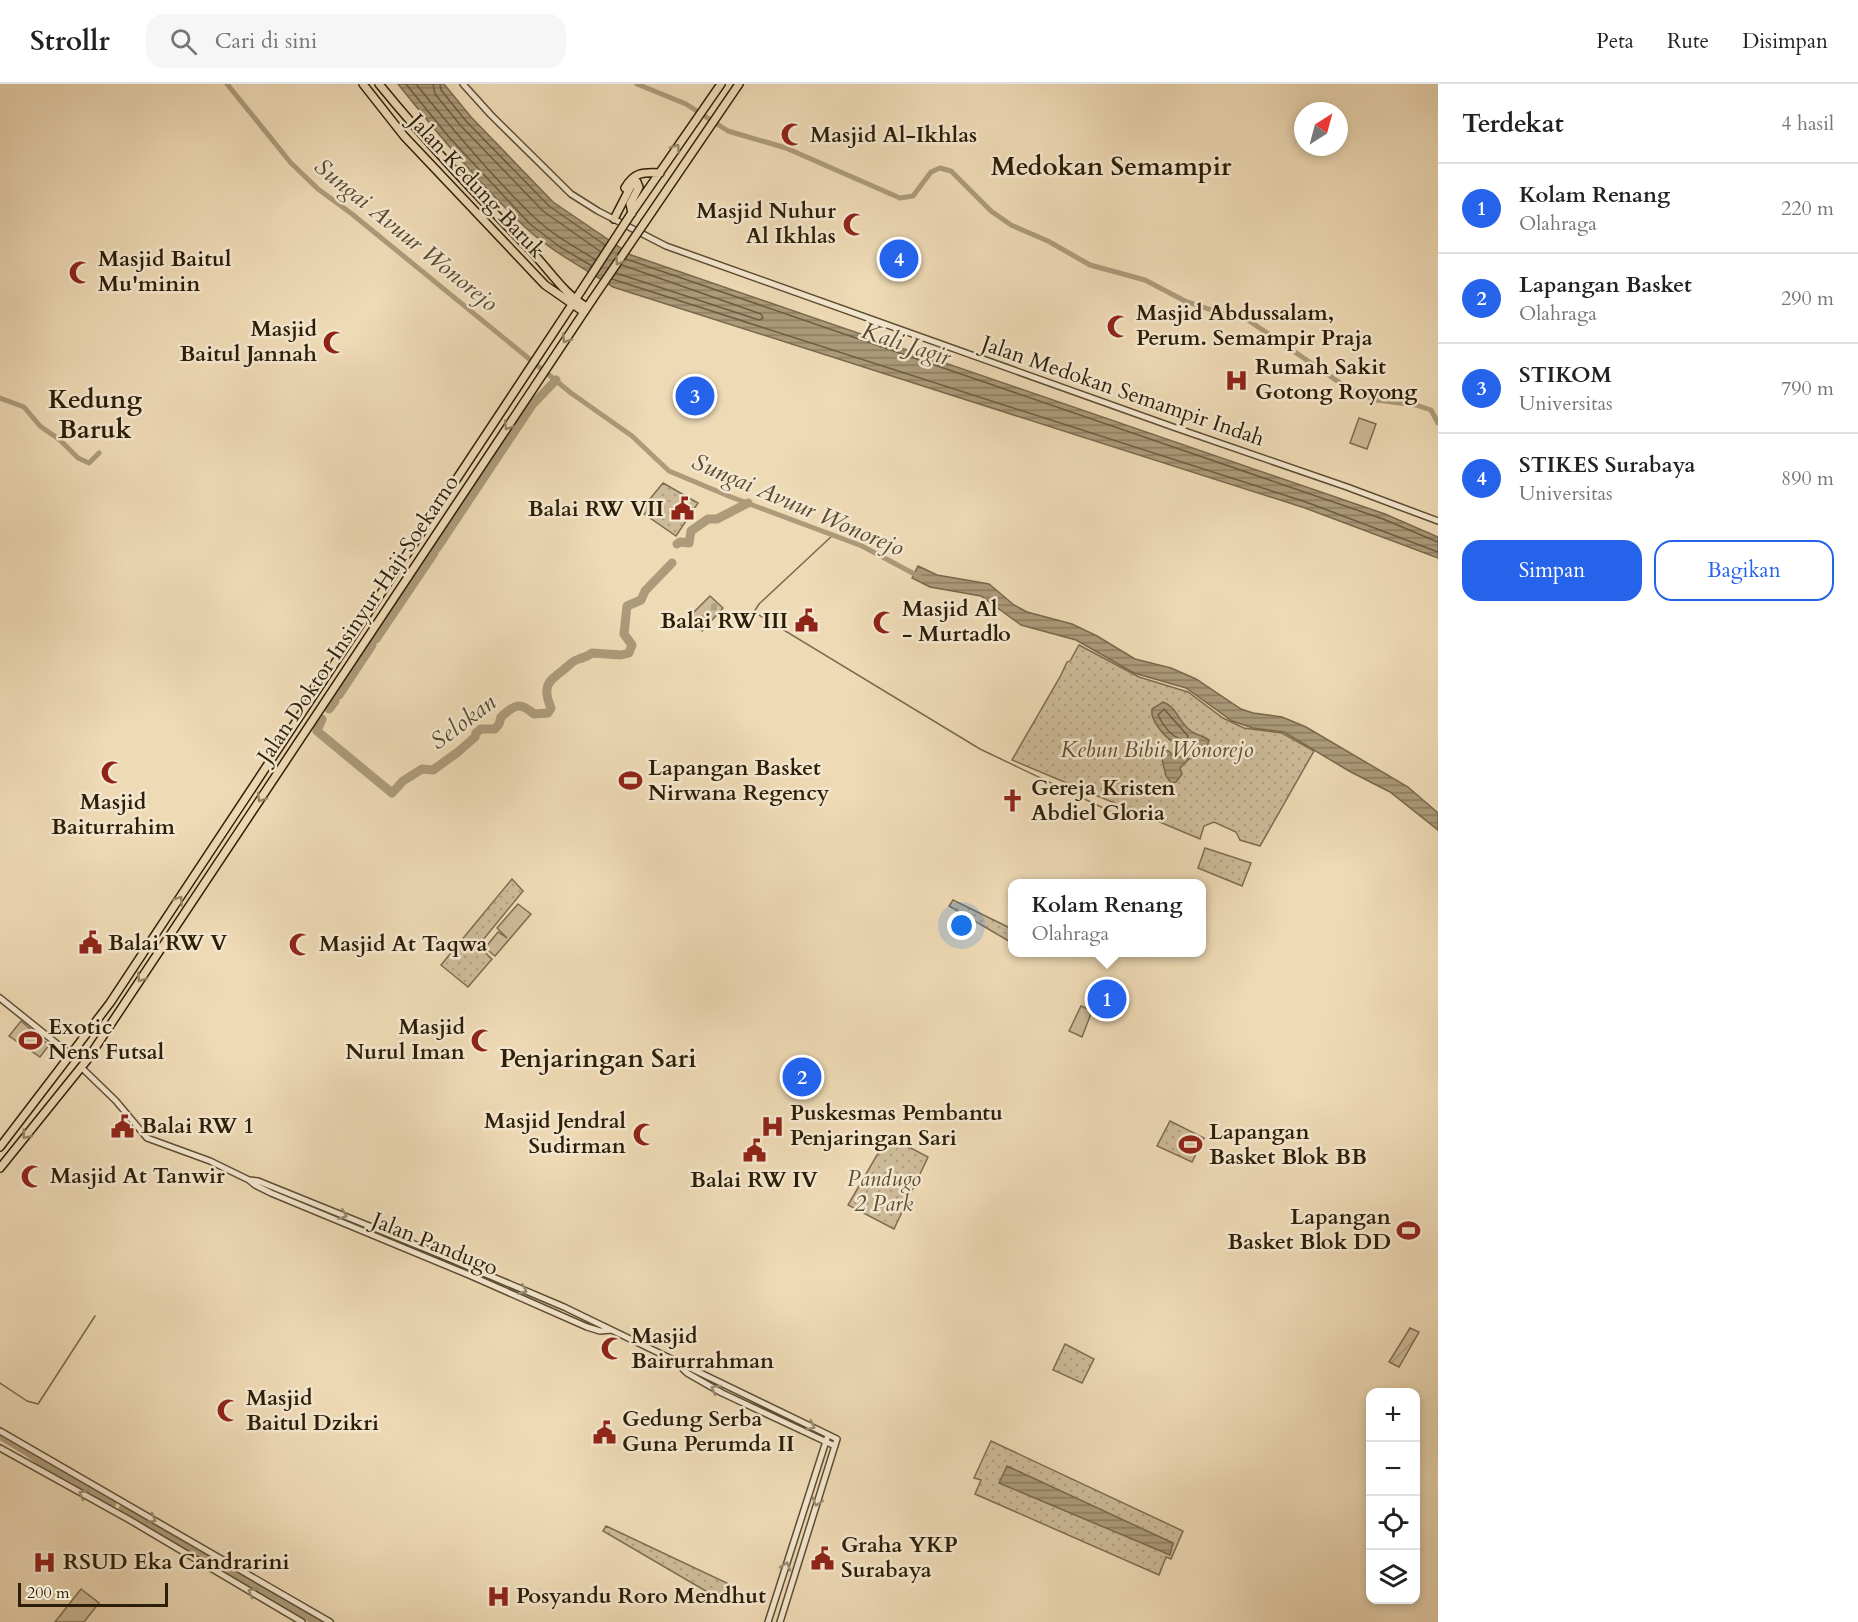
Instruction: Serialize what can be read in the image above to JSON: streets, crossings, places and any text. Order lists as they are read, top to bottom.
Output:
{
  "streets": {
    "main road": ["Jalan Kedung Baruk", "Jalan Doktor Insinyur Haji Soekarno"],
    "street": ["Jalan Medokan Semampir Indah", "Jalan Pandugo"]
  },
  "crossings": [
    ["Jalan Kedung Baruk", "Jalan Doktor Insinyur Haji Soekarno"],
    ["Jalan Doktor Insinyur Haji Soekarno", "Jalan Pandugo"]
  ],
  "districts": ["Medokan Semampir", "Kedung Baruk", "Penjaringan Sari"],
  "water": ["Sungai Avuur Wonorejo", "Kali Jagir", "Selokan"],
  "parks": ["Kebun Bibit Wonorejo", "Pandugo 2 Park"],
  "places": {
    "mosque": [
      "Masjid Al-Ikhlas",
      "Masjid Nuhur Al Ikhlas",
      "Masjid Baitul Mu'minin",
      "Masjid Abdussalam, Perum. Semampir Praja",
      "Masjid Baitul Jannah",
      "Masjid Al - Murtadlo",
      "Masjid Baiturrahim",
      "Masjid At Taqwa",
      "Masjid Nurul Iman",
      "Masjid Jendral Sudirman",
      "Masjid At Tanwir",
      "Masjid Bairurrahman",
      "Masjid Baitul Dzikri"
    ],
    "hospital": [
      "Rumah Sakit Gotong Royong",
      "Puskesmas Pembantu Penjaringan Sari",
      "RSUD Eka Candrarini",
      "Posyandu Roro Mendhut"
    ],
    "public building": [
      "Balai RW VII",
      "Balai RW III",
      "Balai RW V",
      "Balai RW 1",
      "Balai RW IV",
      "Gedung Serba Guna Perumda II",
      "Graha YKP Surabaya"
    ],
    "sports": [
      "Lapangan Basket Nirwana Regency",
      "Exotic Nens Futsal",
      "Lapangan Basket Blok BB",
      "Lapangan Basket Blok DD"
    ],
    "church": ["Gereja Kristen Abdiel Gloria"]
  },
  "scale_bar": "200 m",
  "north": "top right",
  "page": {
    "header": "Strollr",
    "search": "Cari di sini",
    "nav": ["Peta", "Rute", "Disimpan"],
    "heading": ["Terdekat", "4 hasil"],
    "list": [
      {
        "mark": "1",
        "name": "Kolam Renang",
        "note": "Olahraga",
        "value": "220 m"
      },
      {
        "mark": "2",
        "name": "Lapangan Basket",
        "note": "Olahraga",
        "value": "290 m"
      },
      {
        "mark": "3",
        "name": "STIKOM",
        "note": "Universitas",
        "value": "790 m"
      },
      {
        "mark": "4",
        "name": "STIKES Surabaya",
        "note": "Universitas",
        "value": "890 m"
      }
    ],
    "pins": [
      "4",
      "3",
      "1",
      "2"
    ],
    "buttons": ["Simpan", "Bagikan"],
    "popup": ["Kolam Renang", "Olahraga"],
    "map_buttons": ["+", "−"],
    "scale": "200 m"
  }
}
